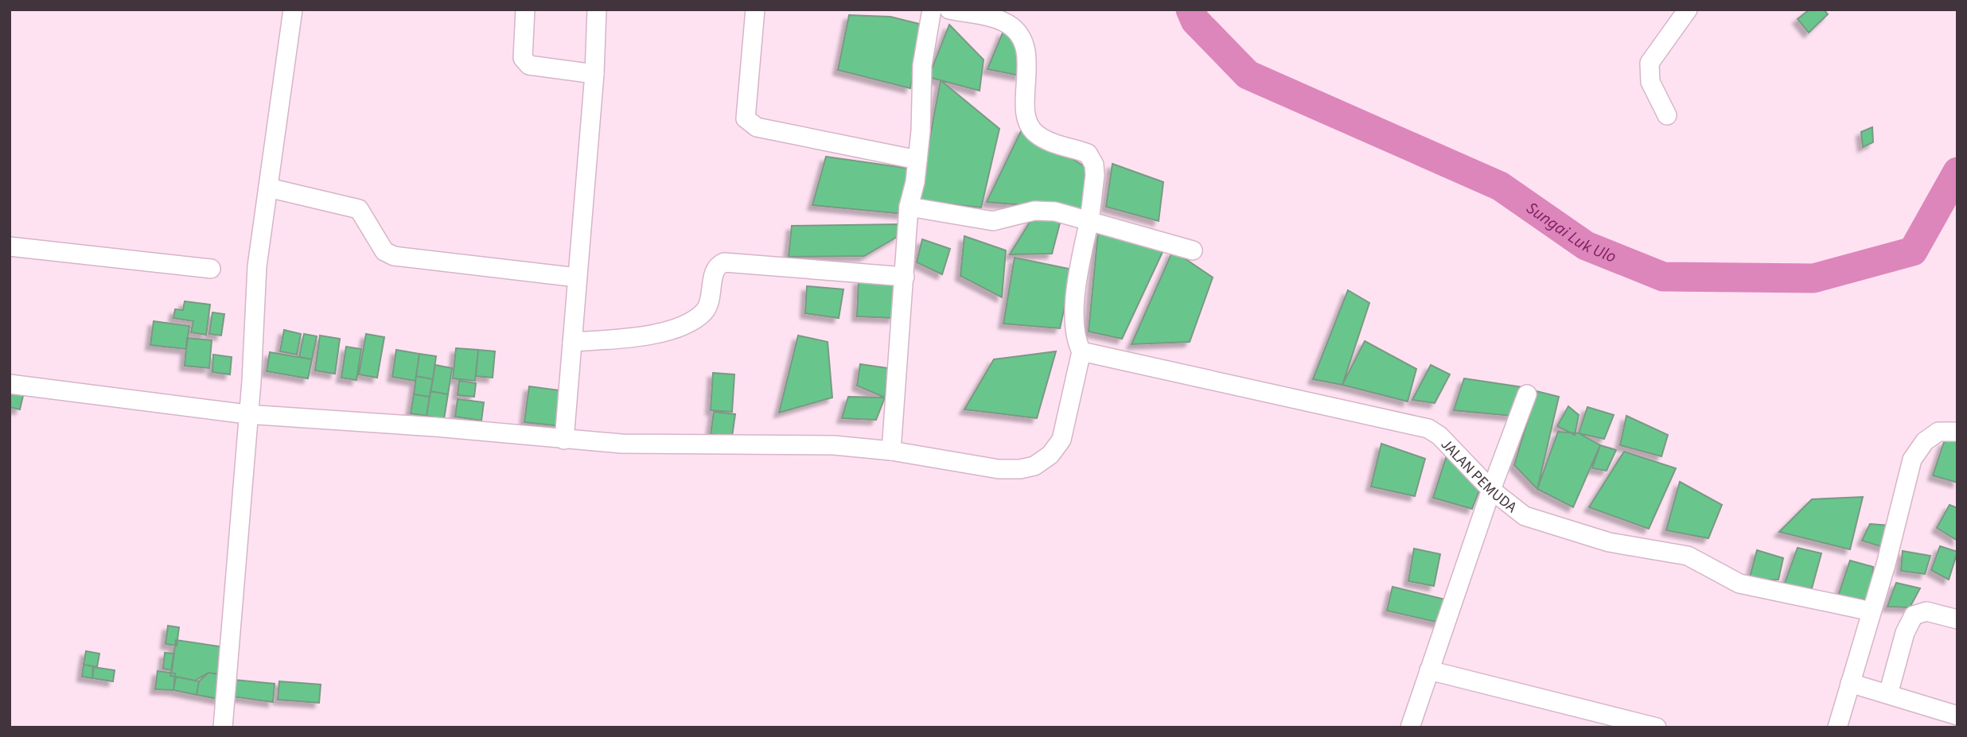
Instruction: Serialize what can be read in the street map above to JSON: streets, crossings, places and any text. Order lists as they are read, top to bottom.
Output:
{
  "streets": {
    "street": ["JALAN PEMUDA"]
  },
  "water": ["Sungai Luk Ulo"]
}
